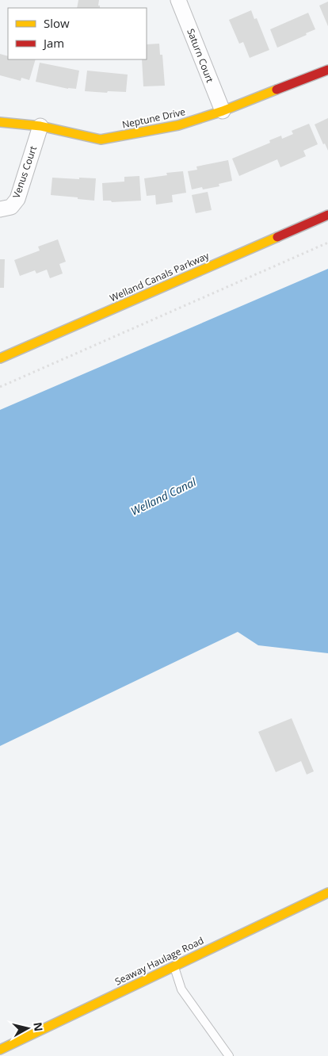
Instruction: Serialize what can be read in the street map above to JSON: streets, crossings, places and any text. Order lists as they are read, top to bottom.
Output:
{
  "streets": {
    "street": [
      "Saturn Court",
      "Neptune Drive",
      "Venus Court",
      "Welland Canals Parkway",
      "Seaway Haulage Road"
    ]
  },
  "crossings": [
    ["Saturn Court", "Neptune Drive"],
    ["Neptune Drive", "Venus Court"]
  ],
  "water": ["Welland Canal"],
  "legend": ["Slow", "Jam"],
  "north": "right"
}
